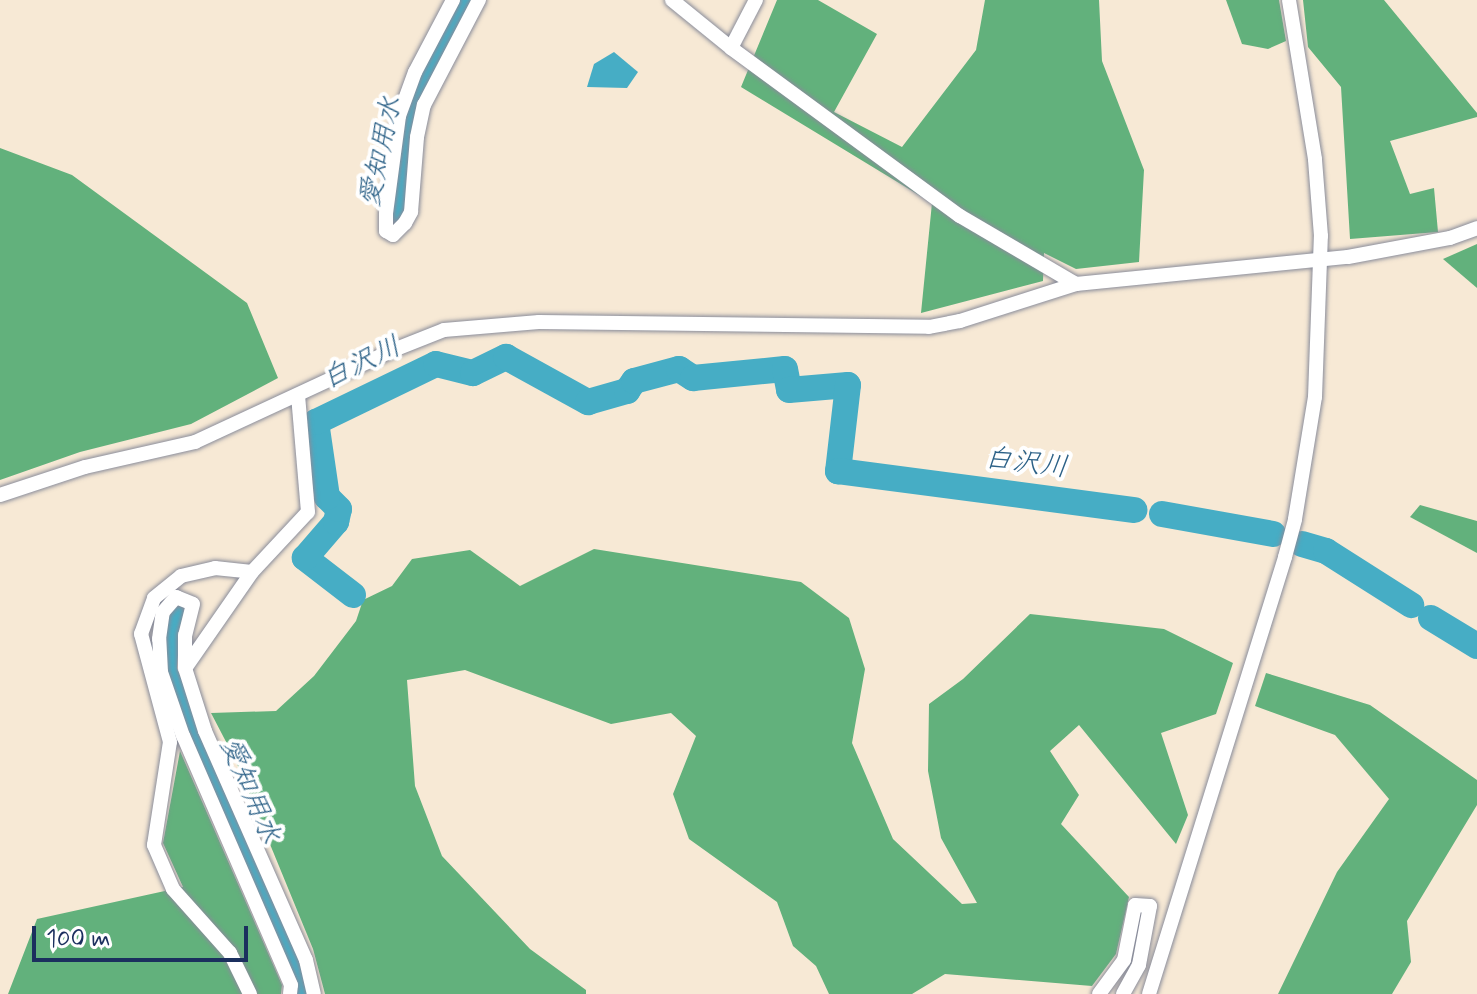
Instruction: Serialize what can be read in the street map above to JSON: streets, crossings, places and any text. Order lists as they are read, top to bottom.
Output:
{
  "water": ["愛知用水", "白沢川"],
  "scale_bar": "100 m"
}
